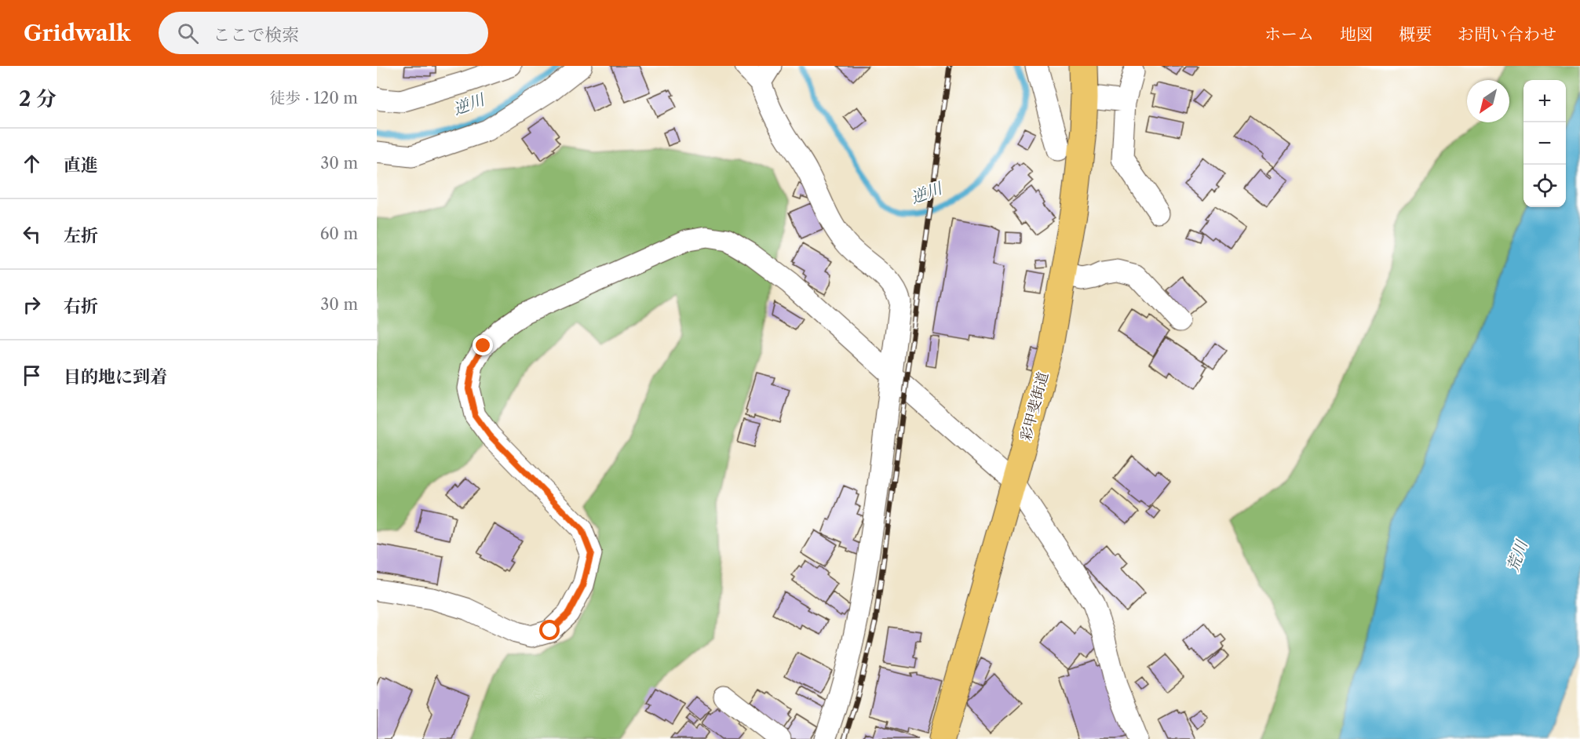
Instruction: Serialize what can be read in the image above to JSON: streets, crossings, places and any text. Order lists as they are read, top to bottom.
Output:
{
  "streets": {
    "highway": ["彩甲斐街道"]
  },
  "water": ["逆川", "荒川"],
  "north": "bottom left",
  "page": {
    "header": "Gridwalk",
    "search": "ここで検索",
    "nav": [
      "ホーム",
      "地図",
      "概要",
      "お問い合わせ"
    ],
    "heading": ["2 分", "徒歩 · 120 m"],
    "map_buttons": ["+", "−"],
    "list": [
      ["直進", "30 m"],
      ["左折", "60 m"],
      ["右折", "30 m"],
      "目的地に到着"
    ]
  }
}
